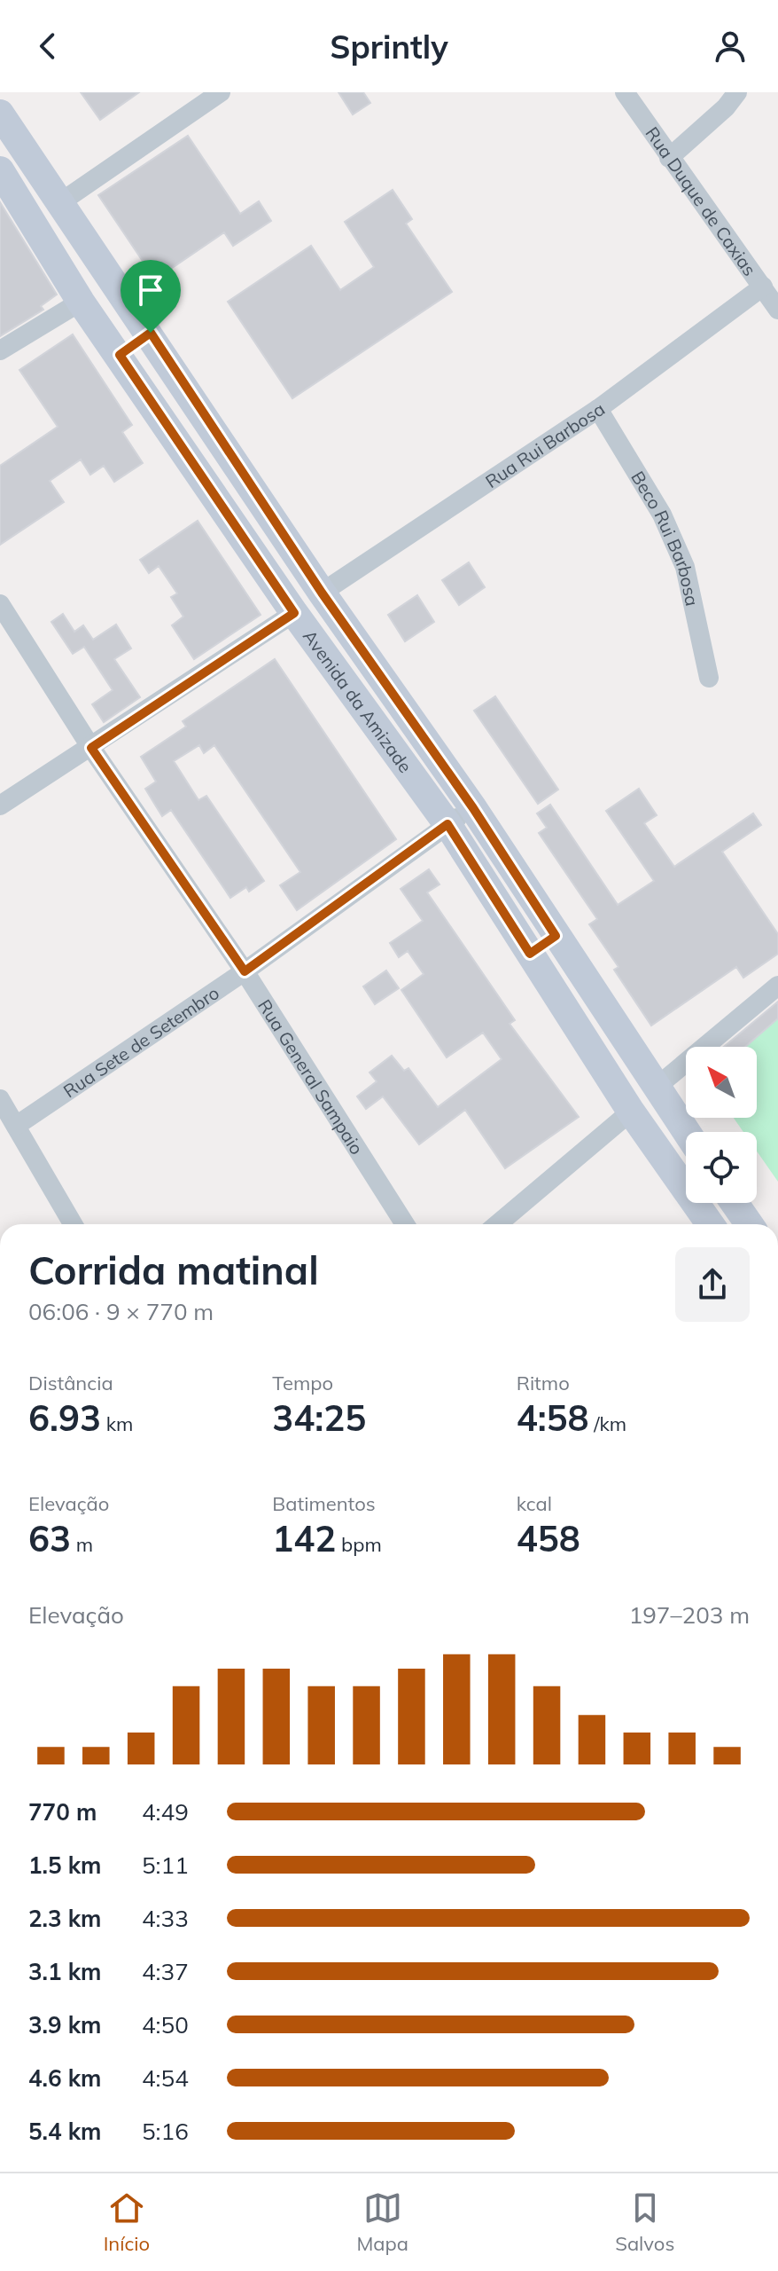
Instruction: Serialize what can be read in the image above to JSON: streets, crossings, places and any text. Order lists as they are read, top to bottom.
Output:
{
  "streets": {
    "main road": ["Avenida da Amizade"],
    "street": [
      "Rua Duque de Caxias",
      "Rua Rui Barbosa",
      "Beco Rui Barbosa",
      "Rua Sete de Setembro",
      "Rua General Sampaio"
    ]
  },
  "crossings": [
    ["Rua Duque de Caxias", "Rua Rui Barbosa"],
    ["Rua Rui Barbosa", "Beco Rui Barbosa"],
    ["Rua Rui Barbosa", "Avenida da Amizade"],
    ["Avenida da Amizade", "Rua Sete de Setembro"],
    ["Rua Sete de Setembro", "Rua General Sampaio"]
  ],
  "north": "top left",
  "page": {
    "header": "Sprintly",
    "heading": ["Corrida matinal", "06:06 · 9 × 770 m"],
    "stats": [
      ["Distância", "6.93 km"],
      ["Tempo", "34:25"],
      ["Ritmo", "4:58 /km"],
      ["Elevação", "63 m"],
      ["Batimentos", "142 bpm"],
      ["kcal", "458"]
    ],
    "chart": ["Elevação", "197–203 m"],
    "list": [
      {
        "name": "770 m",
        "note": "4:49"
      },
      {
        "name": "1.5 km",
        "note": "5:11"
      },
      {
        "name": "2.3 km",
        "note": "4:33"
      },
      {
        "name": "3.1 km",
        "note": "4:37"
      },
      {
        "name": "3.9 km",
        "note": "4:50"
      },
      {
        "name": "4.6 km",
        "note": "4:54"
      },
      {
        "name": "5.4 km",
        "note": "5:16"
      }
    ],
    "tabs": ["Início", "Mapa", "Salvos"]
  }
}
